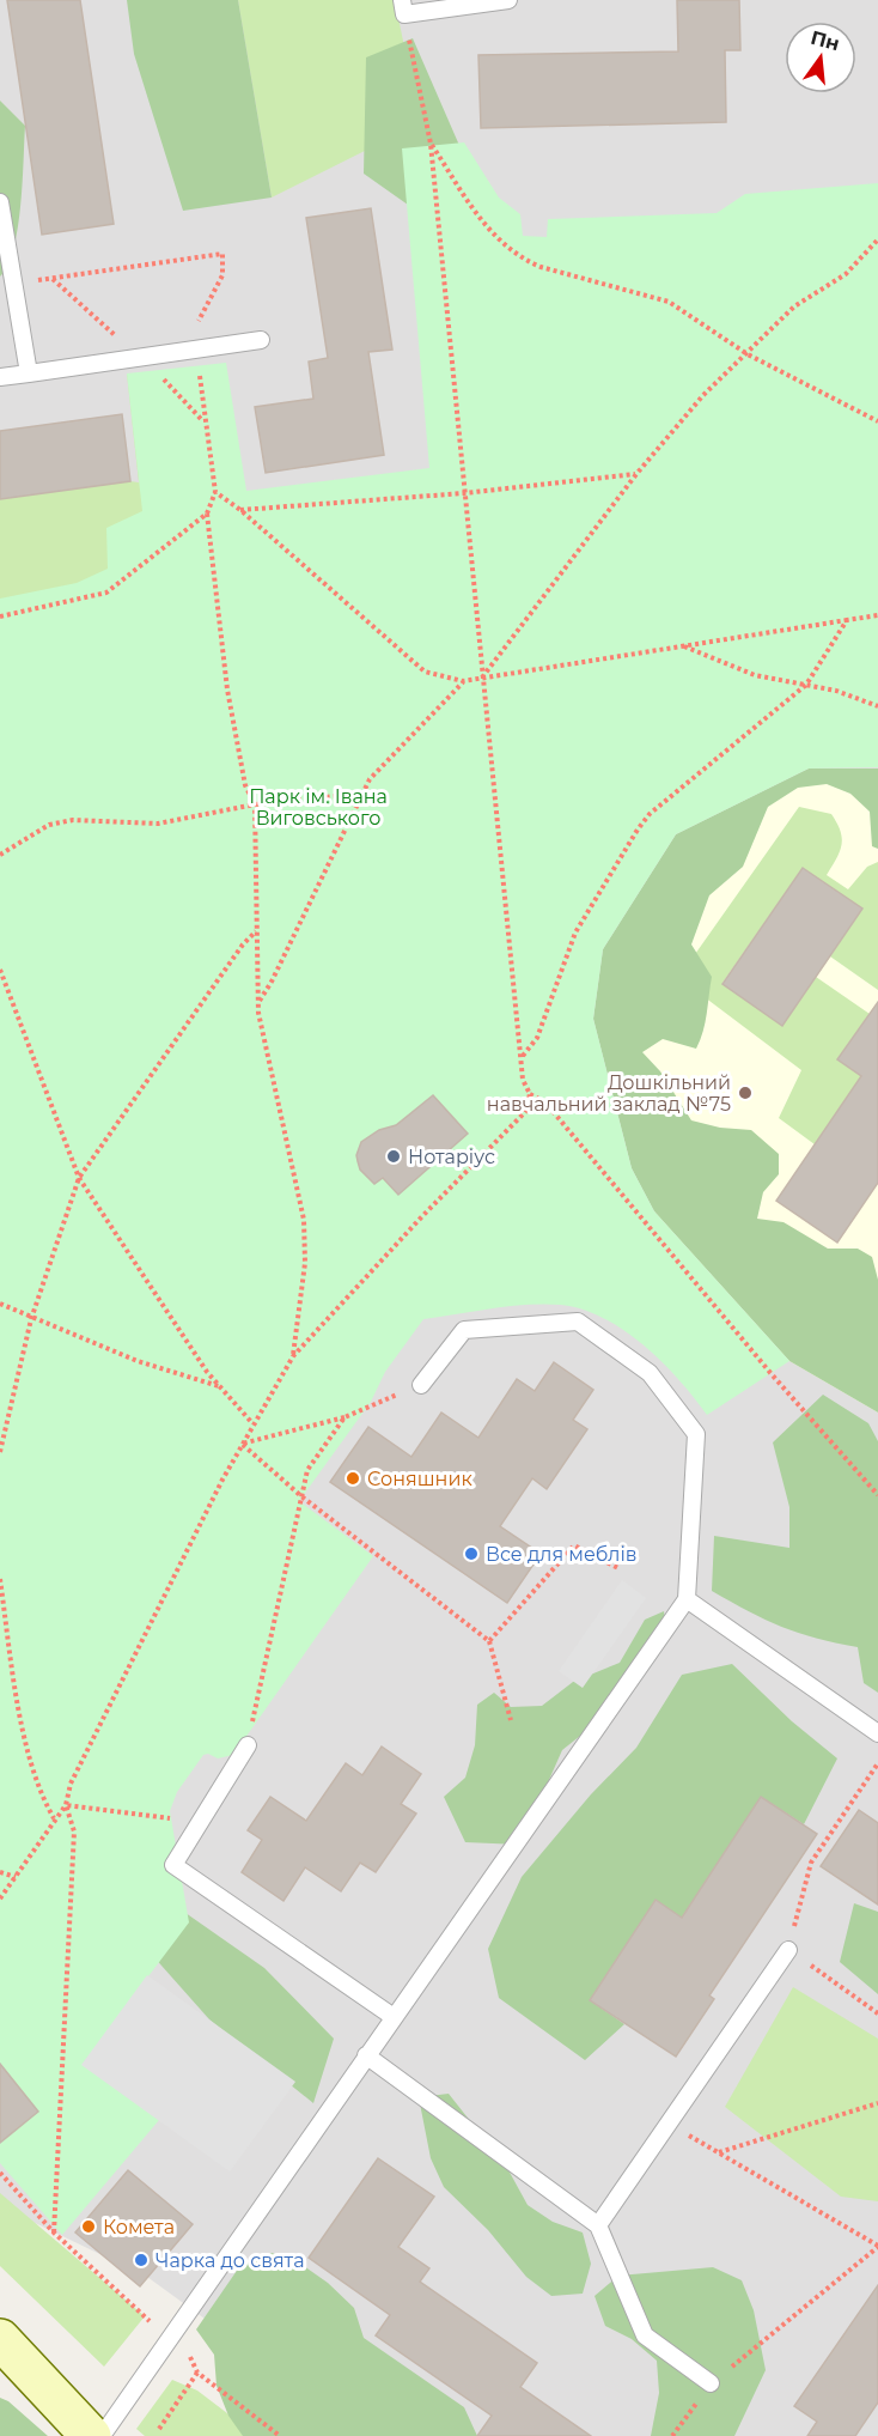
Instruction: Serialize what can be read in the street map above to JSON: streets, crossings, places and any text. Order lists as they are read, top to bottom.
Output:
{
  "parks": ["Парк ім. Івана Виговського"],
  "places": [
    "Дошкільний навчальний заклад №75",
    "Нотаріус",
    "Соняшник",
    "Все для меблів",
    "Комета",
    "Чарка до свята"
  ],
  "north": "top"
}
